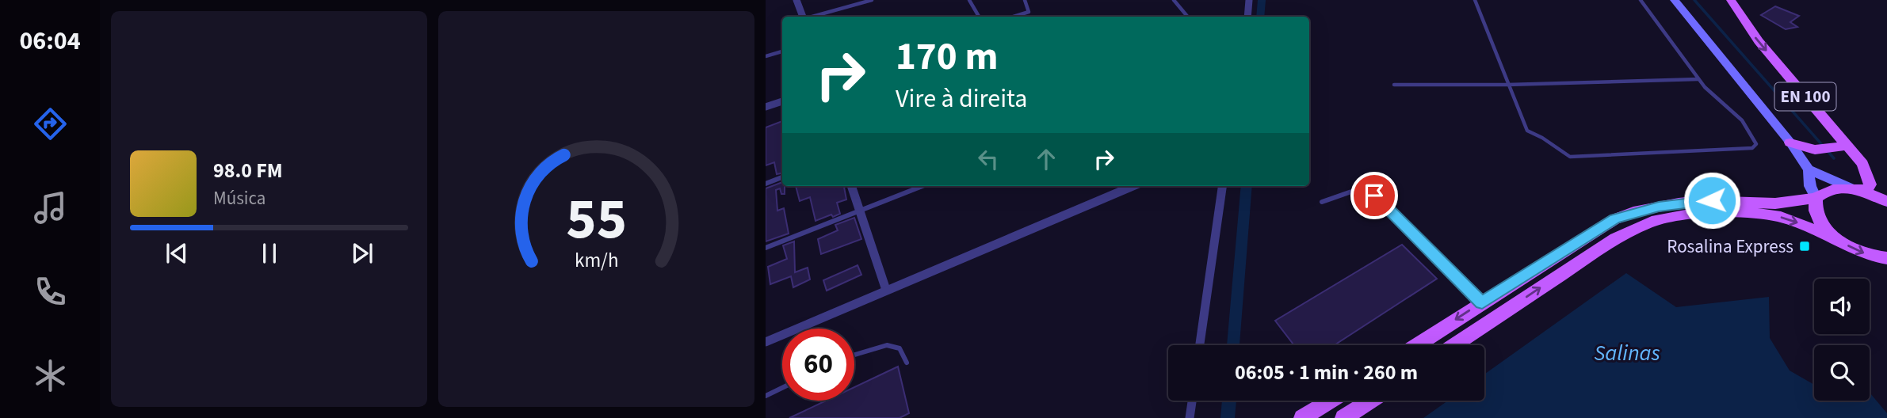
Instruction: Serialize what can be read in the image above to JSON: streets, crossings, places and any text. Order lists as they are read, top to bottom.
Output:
{
  "streets": {
    "main road": ["EN 100"]
  },
  "water": ["Salinas"],
  "places": {
    "transit": ["Rosalina Express"]
  },
  "page": {
    "tabs": "06:04",
    "turn": ["170 m", "Vire à direita"],
    "song": ["98.0 FM", "Música"],
    "limit": "60",
    "trip": "06:05 · 1 min · 260 m",
    "gauge": ["55", "km/h"]
  }
}
